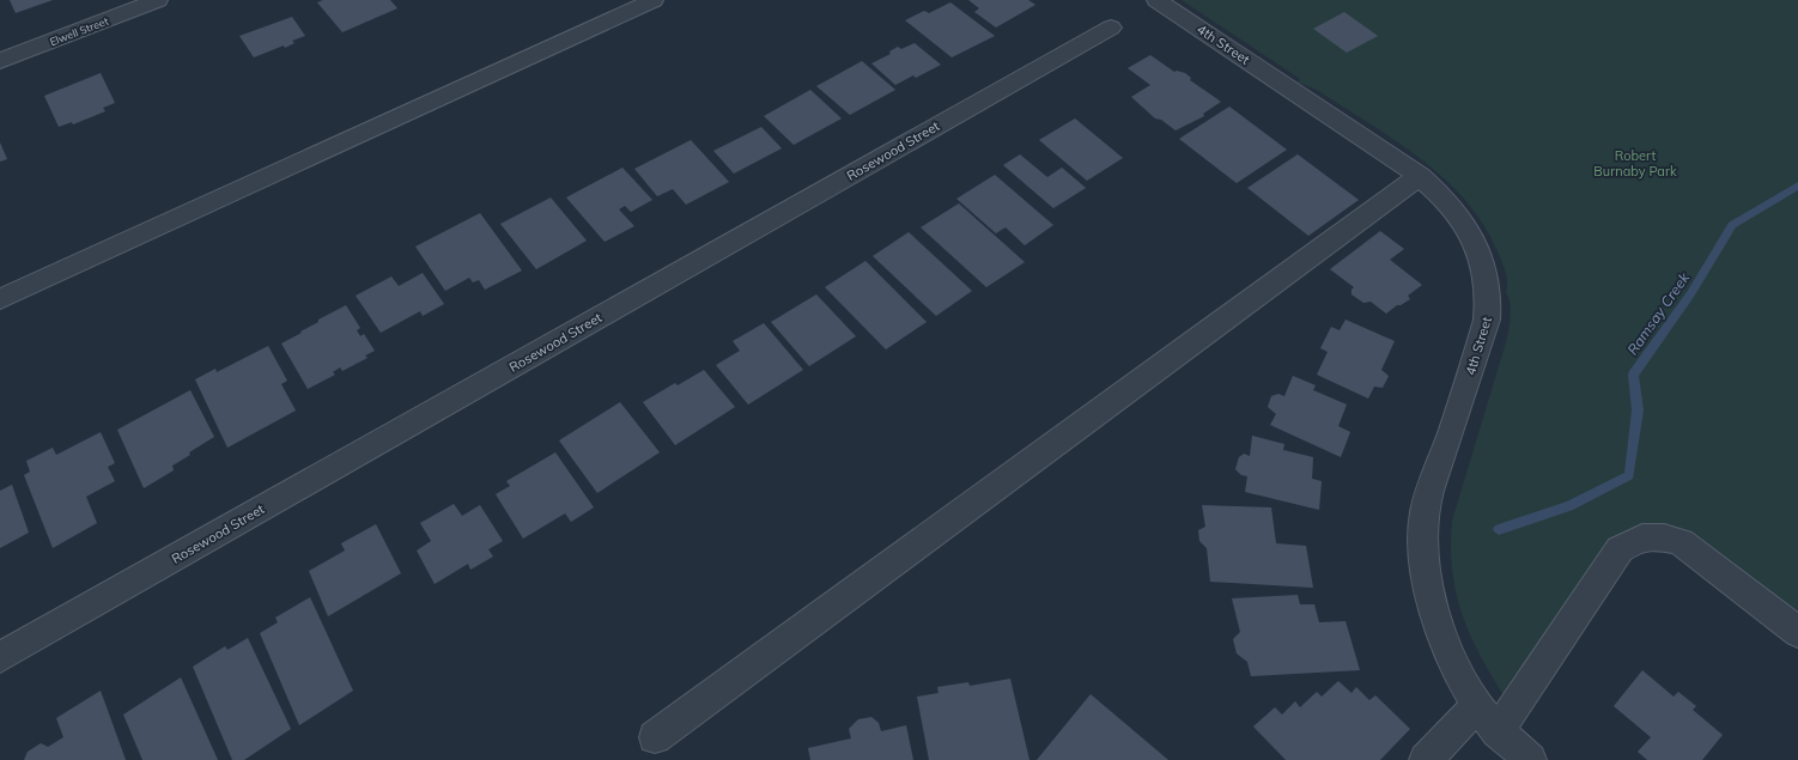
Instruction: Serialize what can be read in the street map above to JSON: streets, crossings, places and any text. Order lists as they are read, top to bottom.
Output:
{
  "streets": {
    "street": ["Elwell Street", "4th Street", "Rosewood Street"]
  },
  "water": ["Ramsay Creek"],
  "parks": ["Robert Burnaby Park"]
}
